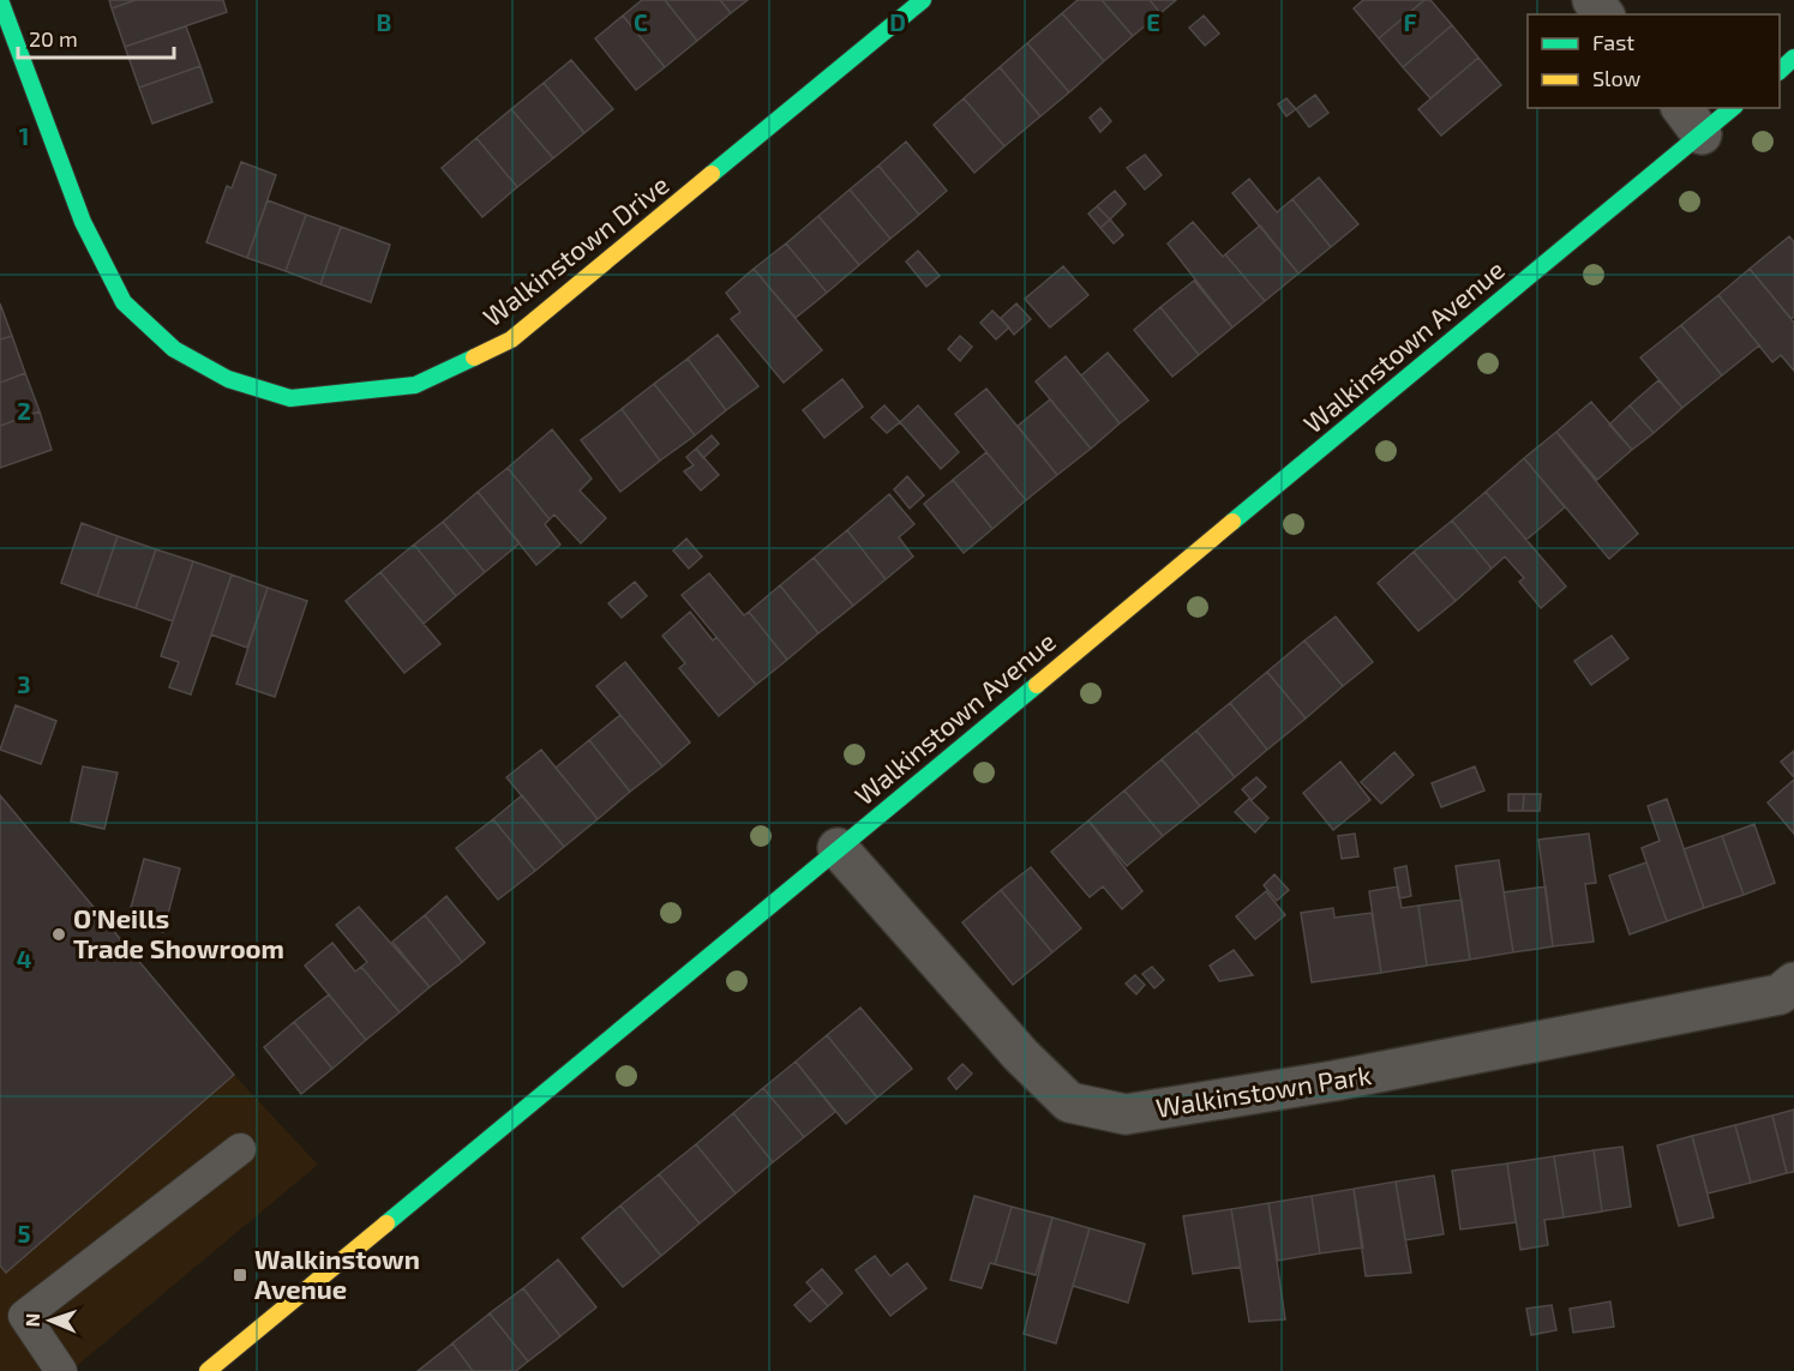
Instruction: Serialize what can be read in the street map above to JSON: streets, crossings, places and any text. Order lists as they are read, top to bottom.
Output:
{
  "streets": {
    "main road": ["Walkinstown Drive", "Walkinstown Avenue"],
    "street": ["Walkinstown Park"]
  },
  "crossings": [
    ["Walkinstown Avenue", "Walkinstown Park"]
  ],
  "places": {
    "other": ["O'Neills Trade Showroom"],
    "transit": ["Walkinstown Avenue"]
  },
  "legend": ["Fast", "Slow"],
  "scale_bar": "20 m",
  "north": "left",
  "grid": {
    "columns": [
      "B",
      "C",
      "D",
      "E",
      "F"
    ],
    "rows": [
      "1",
      "2",
      "3",
      "4",
      "5"
    ]
  }
}
